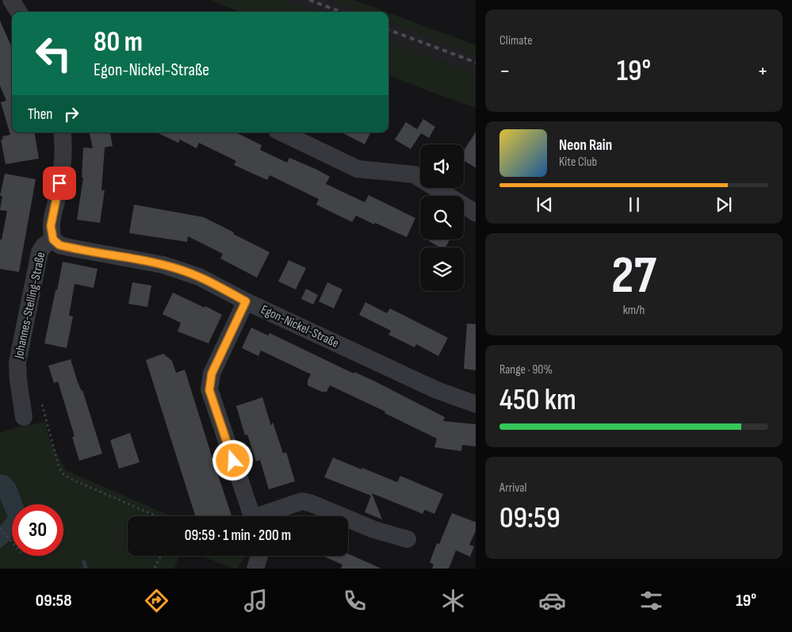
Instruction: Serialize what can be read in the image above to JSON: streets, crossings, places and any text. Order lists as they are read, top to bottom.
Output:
{
  "streets": {
    "street": ["Johannes-Stelling-Straße", "Egon-Nickel-Straße"]
  },
  "crossings": [
    ["Johannes-Stelling-Straße", "Egon-Nickel-Straße"]
  ],
  "page": {
    "tile": [
      "Climate",
      ["27", "km/h"],
      ["Range · 90%", "450 km"],
      ["Arrival", "09:59"]
    ],
    "turn": ["80 m", "Egon-Nickel-Straße"],
    "heat": ["−", "19°", "+"],
    "then": "Then",
    "song": ["Neon Rain", "Kite Club"],
    "limit": "30",
    "trip": "09:59 · 1 min · 200 m",
    "tabs": ["09:58", "19°"]
  }
}
